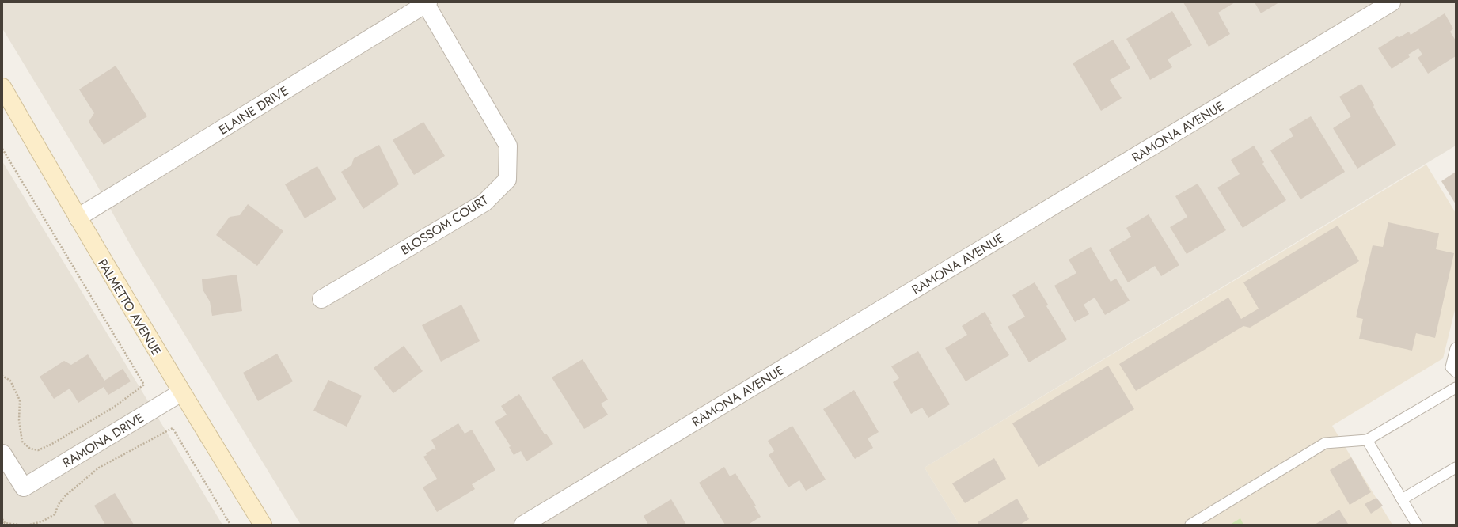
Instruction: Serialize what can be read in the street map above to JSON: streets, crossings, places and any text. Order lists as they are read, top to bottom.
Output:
{
  "streets": {
    "street": [
      "ELAINE DRIVE",
      "RAMONA AVENUE",
      "BLOSSOM COURT",
      "PALMETTO AVENUE",
      "RAMONA DRIVE"
    ]
  },
  "crossings": [
    ["ELAINE DRIVE", "BLOSSOM COURT"],
    ["ELAINE DRIVE", "PALMETTO AVENUE"],
    ["PALMETTO AVENUE", "RAMONA DRIVE"]
  ]
}
